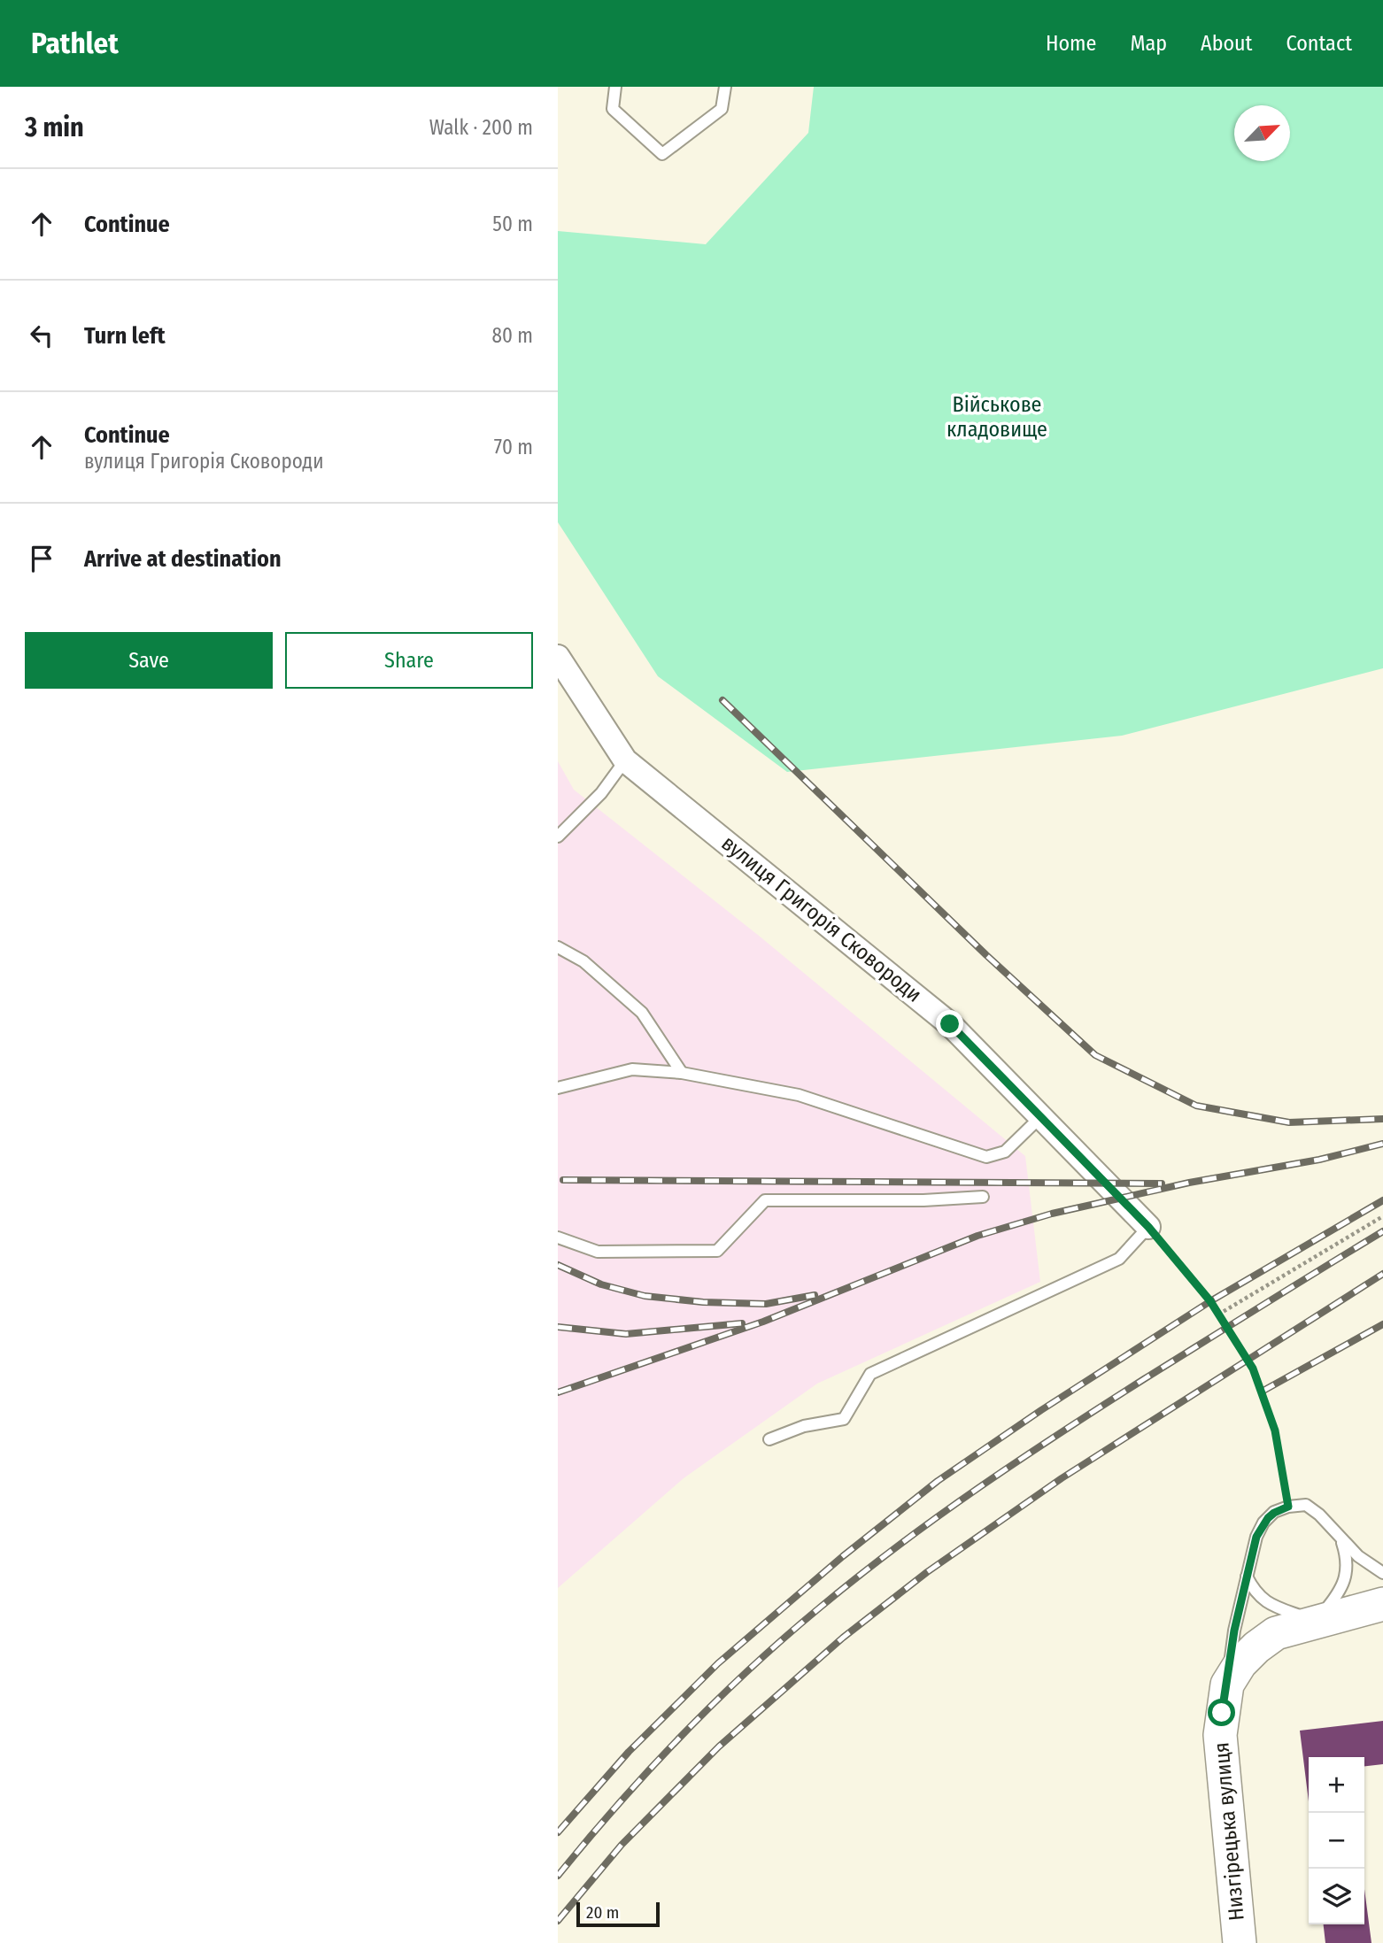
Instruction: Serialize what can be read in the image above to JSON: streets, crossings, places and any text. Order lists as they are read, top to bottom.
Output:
{
  "streets": {
    "main road": ["Низгірецька вулиця"],
    "street": ["вулиця Григорія Сковороди"]
  },
  "parks": ["Військове кладовище"],
  "scale_bar": "20 m",
  "north": "top right",
  "page": {
    "header": "Pathlet",
    "nav": [
      "Home",
      "Map",
      "About",
      "Contact"
    ],
    "heading": ["3 min", "Walk · 200 m"],
    "list": [
      ["Continue", "50 m"],
      ["Turn left", "80 m"],
      ["Continue", "вулиця Григорія Сковороди", "70 m"],
      "Arrive at destination"
    ],
    "buttons": ["Save", "Share"],
    "map_buttons": ["+", "−"],
    "scale": "20 m"
  }
}
